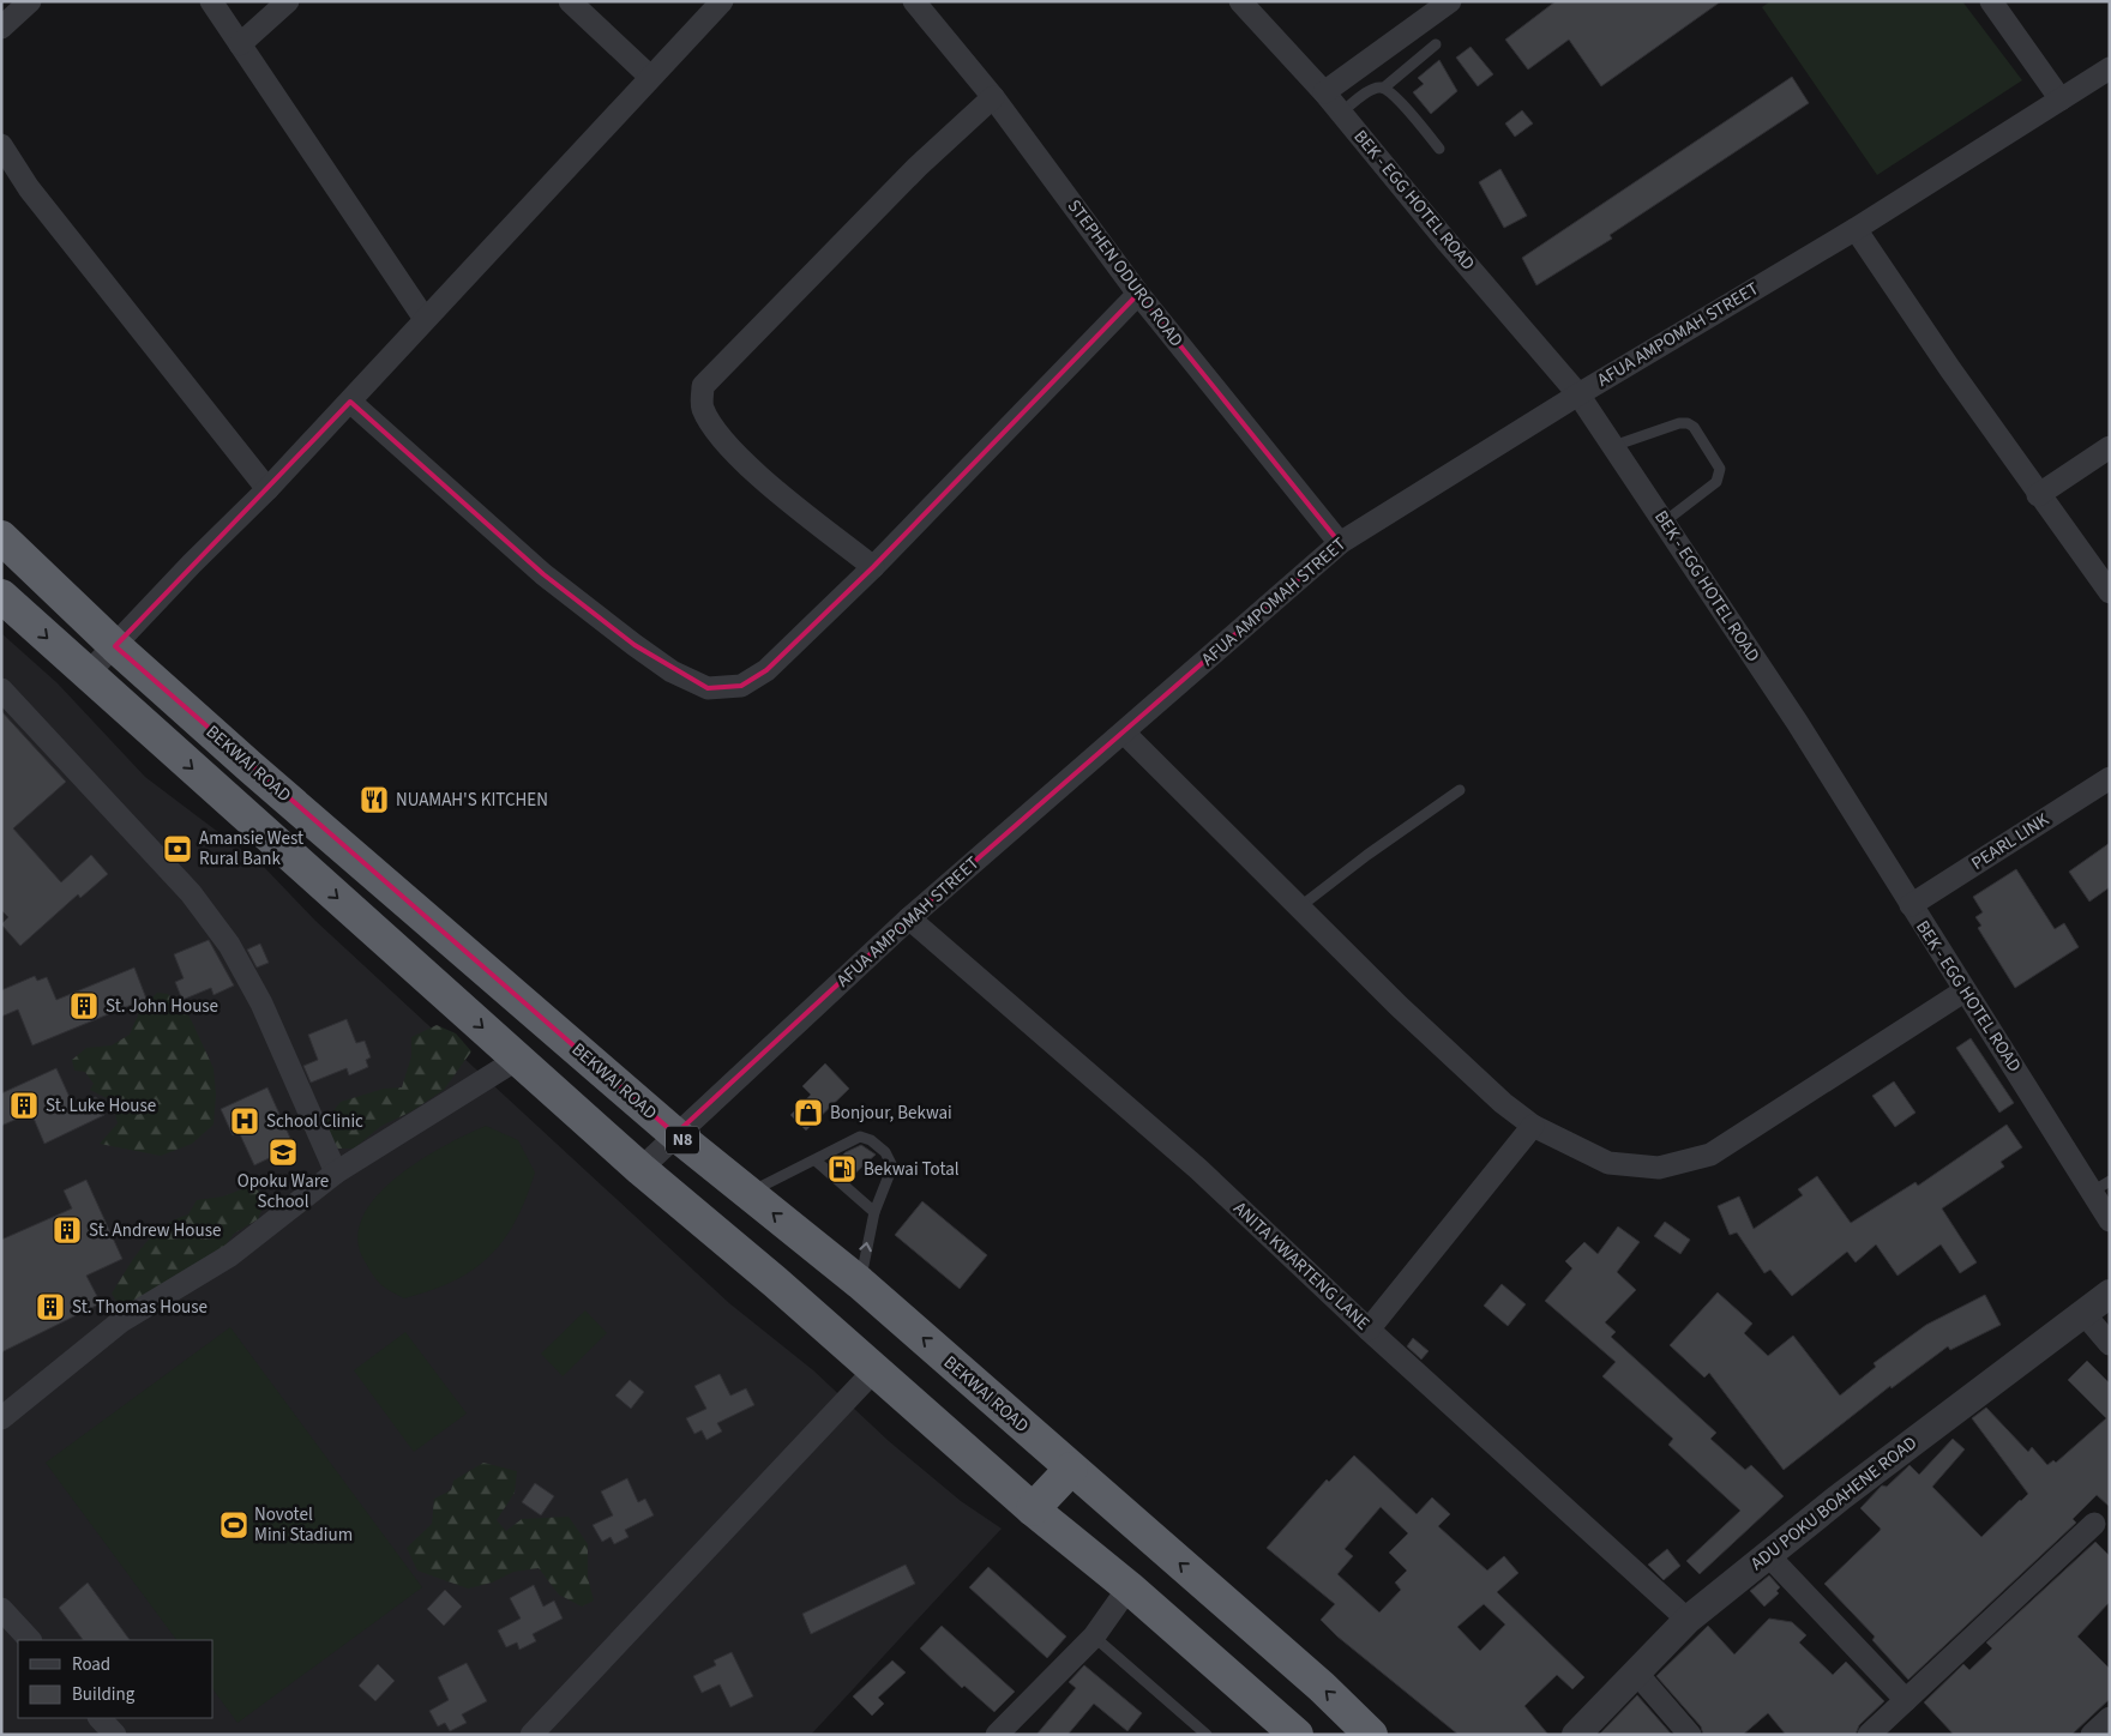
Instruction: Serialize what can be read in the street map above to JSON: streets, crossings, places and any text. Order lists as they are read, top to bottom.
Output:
{
  "streets": {
    "highway": ["BEKWAI ROAD", "N8"],
    "street": [
      "BEK - EGG HOTEL ROAD",
      "STEPHEN ODURO ROAD",
      "AFUA AMPOMAH STREET",
      "PEARL LINK",
      "ANITA KWARTENG LANE",
      "ADU POKU BOAHENE ROAD"
    ]
  },
  "crossings": [
    ["BEK - EGG HOTEL ROAD", "AFUA AMPOMAH STREET"],
    ["BEK - EGG HOTEL ROAD", "PEARL LINK"],
    ["STEPHEN ODURO ROAD", "AFUA AMPOMAH STREET"],
    ["AFUA AMPOMAH STREET", "BEKWAI ROAD"],
    ["AFUA AMPOMAH STREET", "ANITA KWARTENG LANE"],
    ["ANITA KWARTENG LANE", "ADU POKU BOAHENE ROAD"]
  ],
  "places": {
    "restaurant": ["NUAMAH'S KITCHEN"],
    "bank": ["Amansie West Rural Bank"],
    "building": [
      "St. John House",
      "St. Luke House",
      "St. Andrew House",
      "St. Thomas House"
    ],
    "shop": ["Bonjour, Bekwai"],
    "hospital": ["School Clinic"],
    "school or university": ["Opoku Ware School"],
    "fuel station": ["Bekwai Total"],
    "sports": ["Novotel Mini Stadium"]
  },
  "legend": ["Road", "Building"]
}
